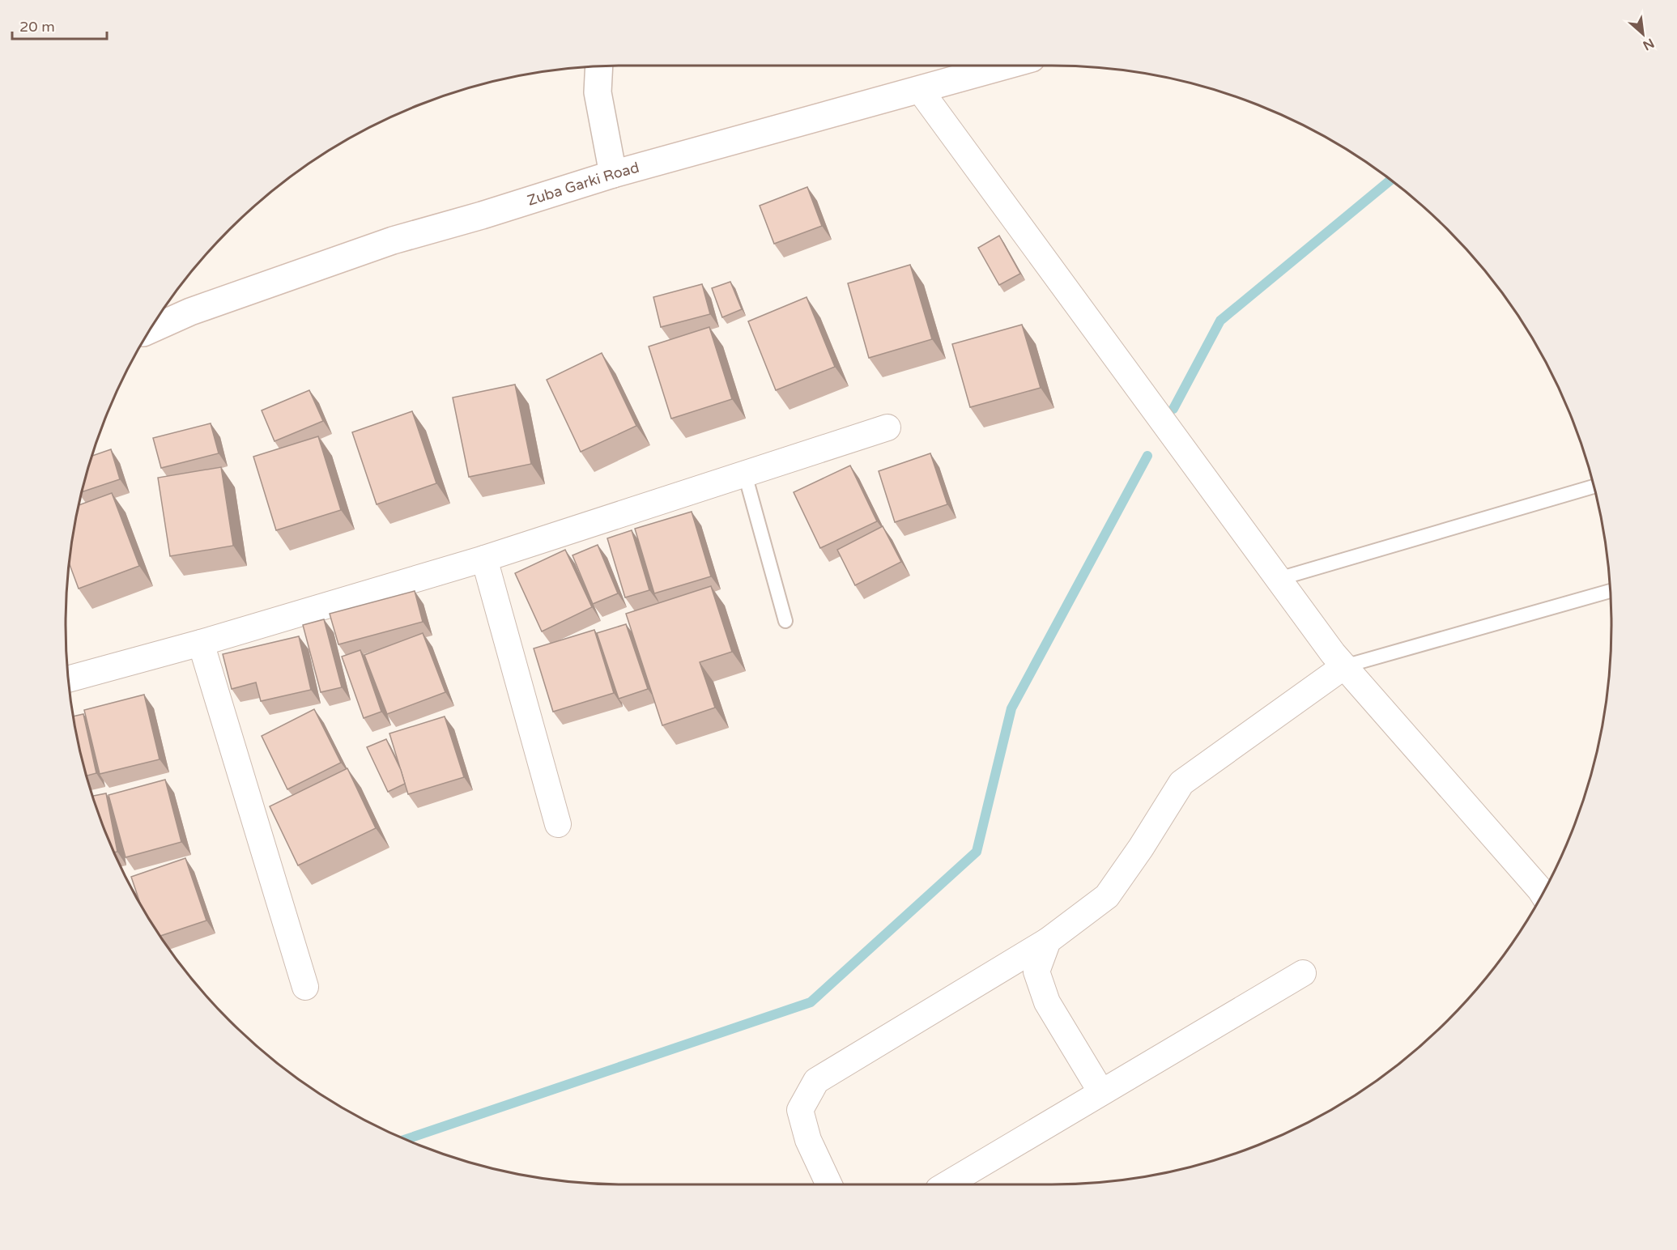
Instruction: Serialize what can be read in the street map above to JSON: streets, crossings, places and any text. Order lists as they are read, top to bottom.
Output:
{
  "streets": {
    "main road": ["Zuba Garki Road"]
  },
  "scale_bar": "20 m",
  "north": "bottom right"
}
